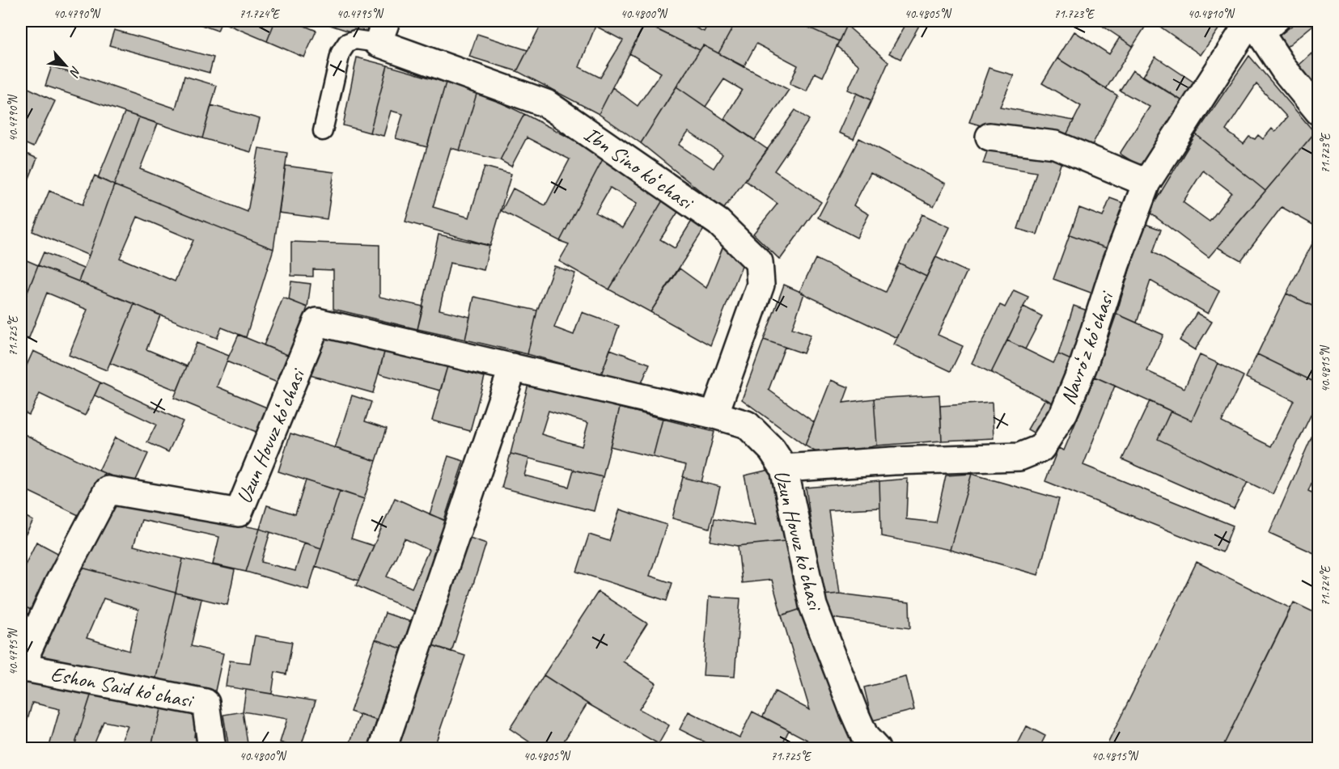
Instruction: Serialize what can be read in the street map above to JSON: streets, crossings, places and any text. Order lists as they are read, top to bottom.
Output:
{
  "streets": {
    "street": [
      "Ibn Sino koʻchasi",
      "Navroʻz koʻchasi",
      "Uzun Hovuz koʻchasi",
      "Eshon Said koʻchasi"
    ]
  },
  "crossings": [
    ["Ibn Sino koʻchasi", "Uzun Hovuz koʻchasi"],
    ["Navroʻz koʻchasi", "Uzun Hovuz koʻchasi"],
    ["Uzun Hovuz koʻchasi", "Eshon Said koʻchasi"]
  ],
  "north": "bottom right",
  "coordinates": [
    "40.4790°N",
    "71.724°E",
    "40.4795°N",
    "40.4800°N",
    "40.4805°N",
    "71.723°E",
    "40.4810°N",
    "71.725°E",
    "40.4815°N"
  ]
}
